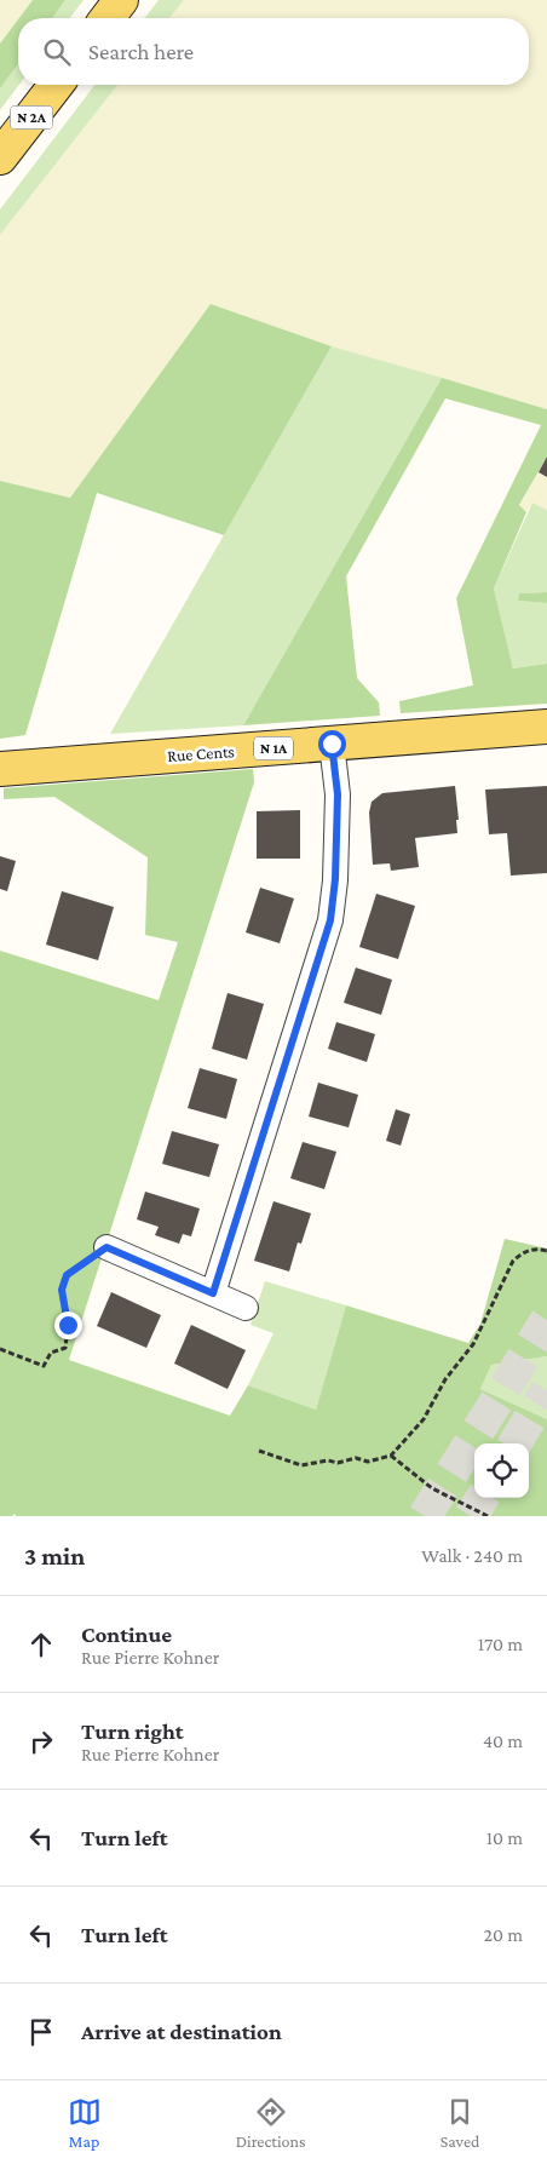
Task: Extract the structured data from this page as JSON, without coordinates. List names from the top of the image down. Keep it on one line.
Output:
{"streets":{"main road":["N 2A","N 1A","Rue Cents"]},"page":{"search":"Search here","heading":["3 min","Walk · 240 m"],"list":[["Continue","Rue Pierre Kohner","170 m"],["Turn right","Rue Pierre Kohner","40 m"],["Turn left","10 m"],["Turn left","20 m"],"Arrive at destination"],"nav":["Map","Directions","Saved"]}}
